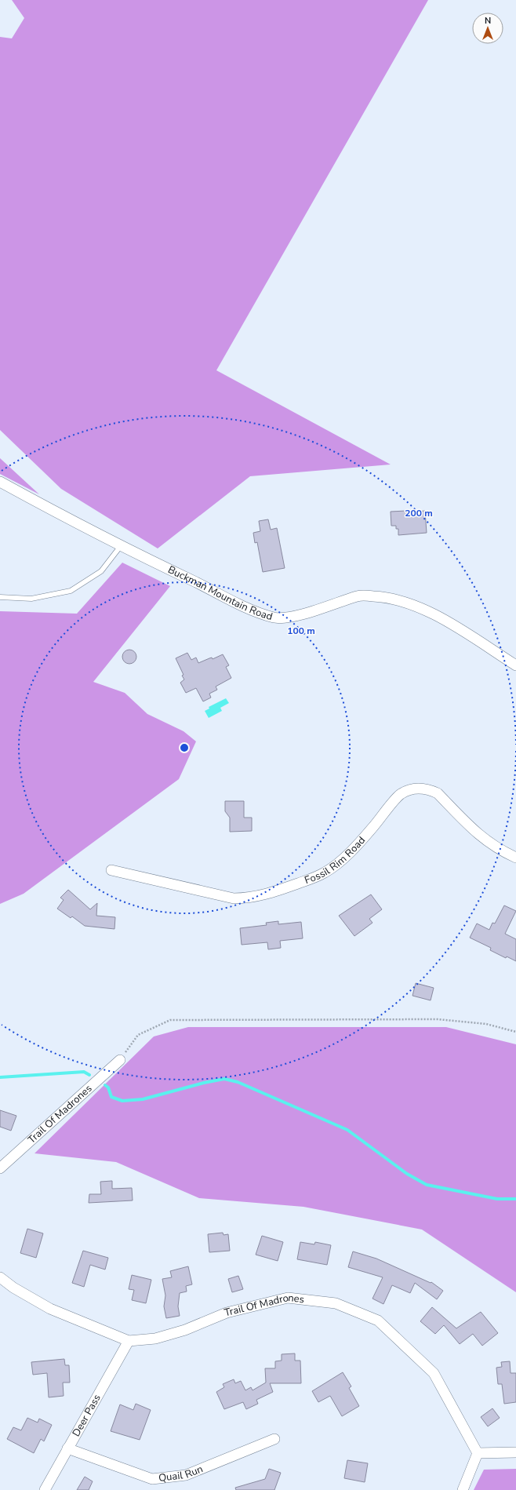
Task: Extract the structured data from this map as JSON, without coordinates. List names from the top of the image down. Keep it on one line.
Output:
{"streets":{"street":["Buckman Mountain Road","Fossil Rim Road","Trail Of Madrones","Deer Pass","Quail Run"]},"crossings":[["Trail Of Madrones","Deer Pass"],["Deer Pass","Quail Run"]],"north":"top","rings":["200 m","100 m"]}
